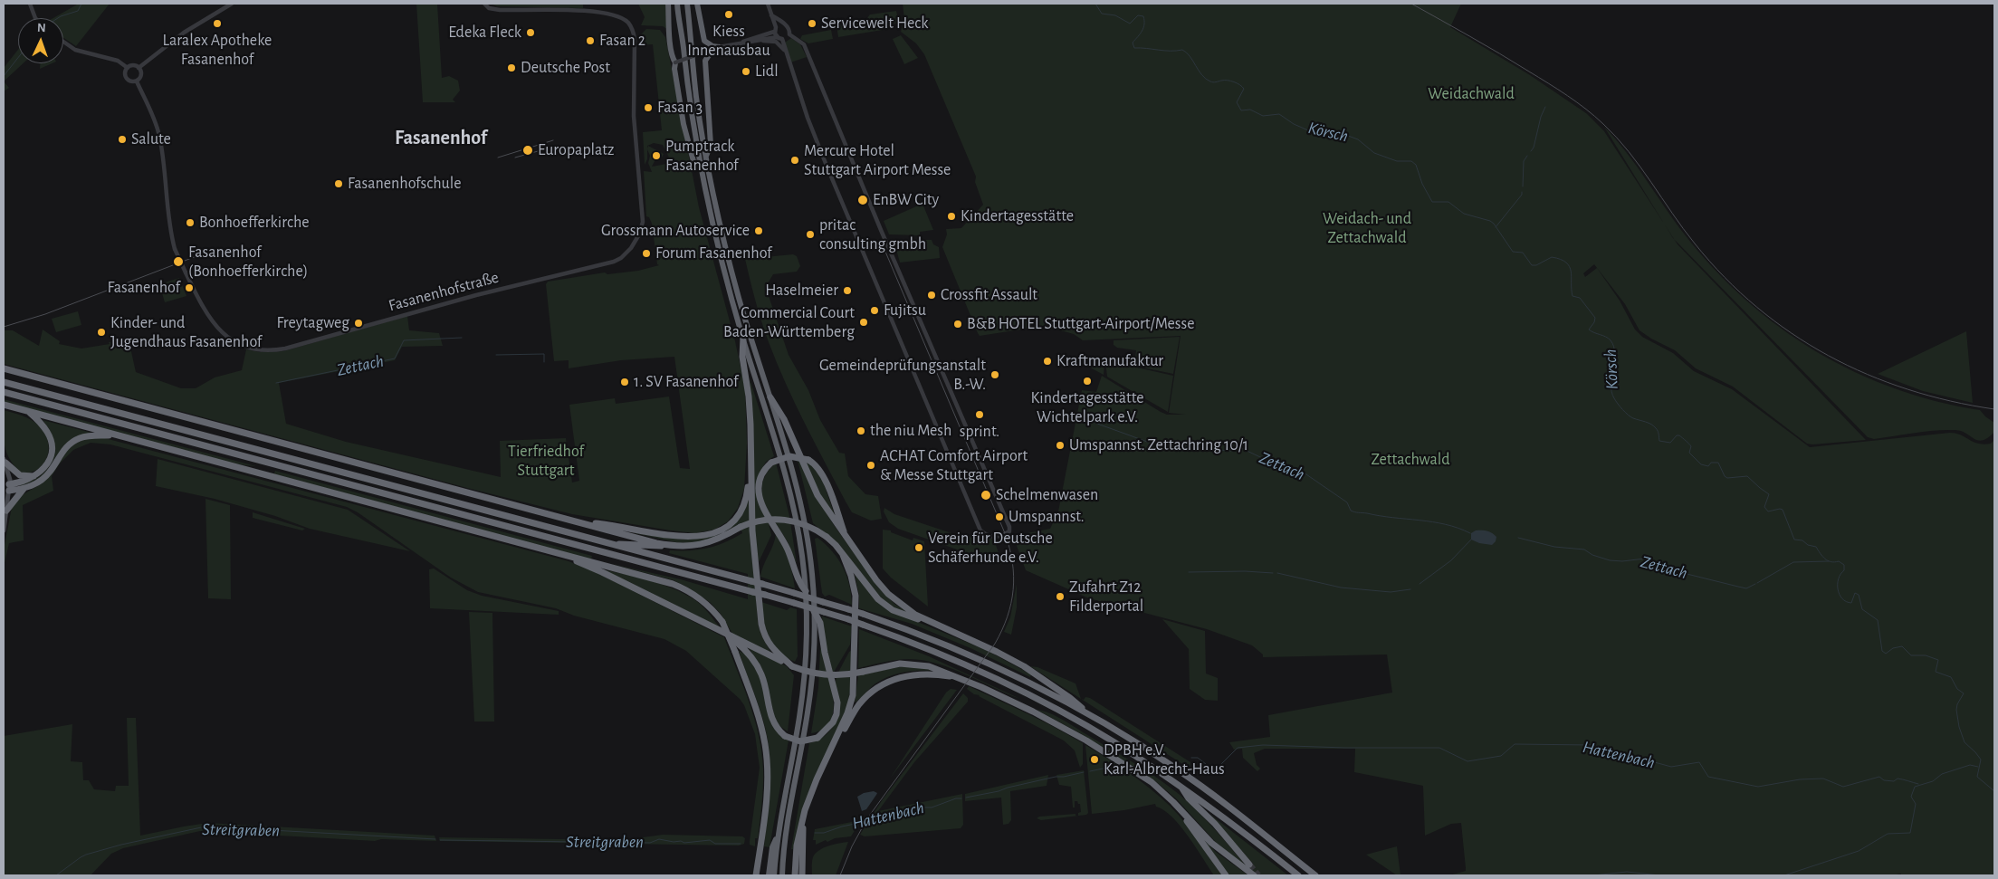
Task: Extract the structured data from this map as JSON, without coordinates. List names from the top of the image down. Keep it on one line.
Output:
{"streets":{"street":["Fasanenhofstraße"]},"districts":["Fasanenhof"],"water":["Körsch","Zettach","Hattenbach","Streitgraben"],"parks":["Weidachwald","Weidach- und Zettachwald","Tierfriedhof Stuttgart","Zettachwald"],"places":["Kiess Innenausbau","Laralex Apotheke Fasanenhof","Servicewelt Heck","Edeka Fleck","Fasan 2","Deutsche Post","Lidl","Fasan 3","Salute","Europaplatz","Pumptrack Fasanenhof","Mercure Hotel Stuttgart Airport Messe","Fasanenhofschule","EnBW City","Kindertagesstätte","Bonhoefferkirche","Grossmann Autoservice","pritac consulting gmbh","Forum Fasanenhof","Fasanenhof (Bonhoefferkirche)","Fasanenhof","Haselmeier","Crossfit Assault","Fujitsu","Commercial Court Baden-Württemberg","Freytagweg","B&B HOTEL Stuttgart-Airport/Messe","Kinder- und Jugendhaus Fasanenhof","Kraftmanufaktur","Gemeindeprüfungsanstalt B.-W.","Kindertagesstätte Wichtelpark e.V.","1. SV Fasanenhof","sprint.","the niu Mesh","Umspannst. Zettachring 10/1","ACHAT Comfort Airport & Messe Stuttgart","Schelmenwasen","Umspannst.","Verein für Deutsche Schäferhunde e.V.","Zufahrt Z12 Filderportal","DPBH e.V. Karl-Albrecht-Haus"],"north":"top"}
